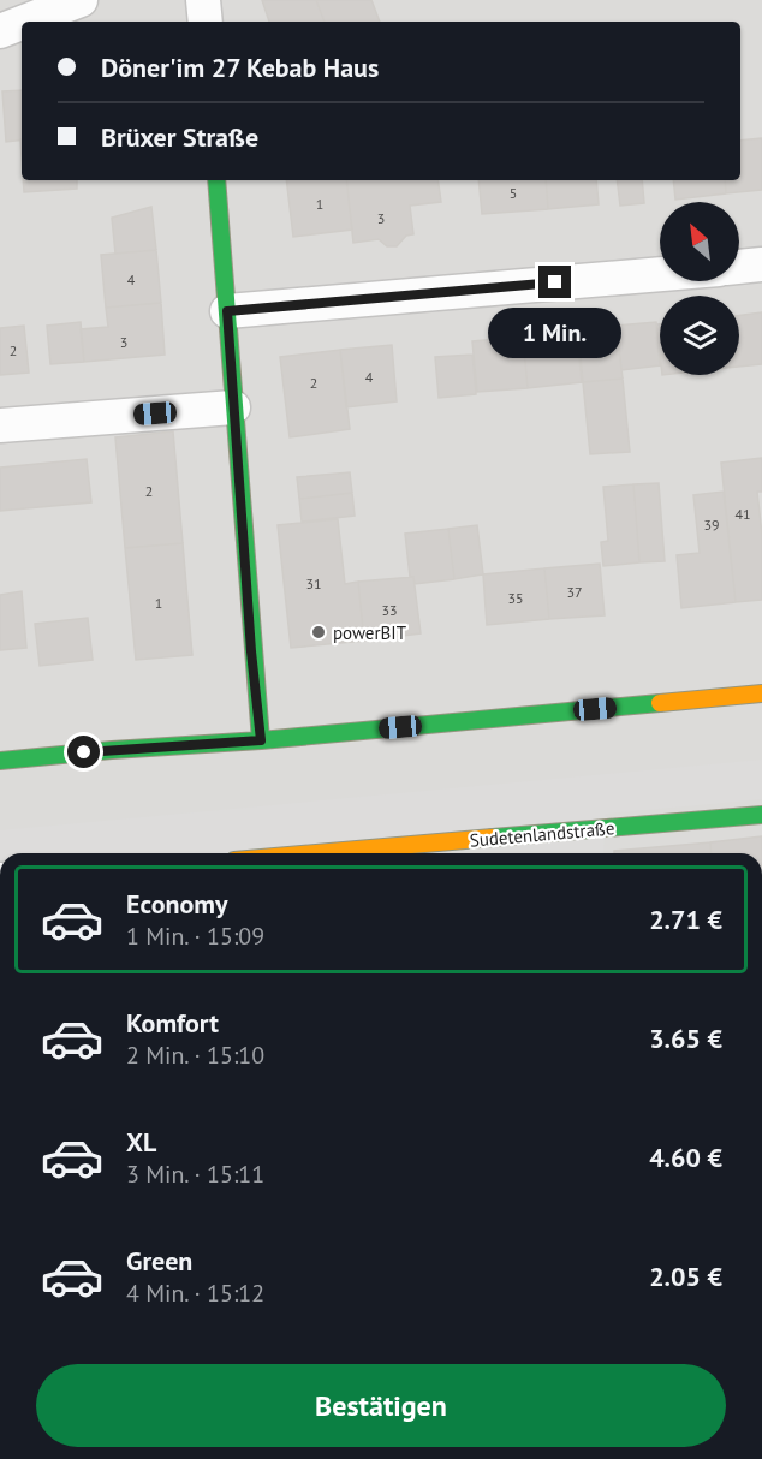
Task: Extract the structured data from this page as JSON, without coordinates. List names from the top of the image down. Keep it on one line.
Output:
{"streets":{"street":["Sudetenlandstraße"]},"places":["powerBIT"],"house_numbers":["5","1","3","4","3","2","4","2","2","41","39","31","37","35","1","33"],"north":"top left","page":{"banner":["Döner'im 27 Kebab Haus","Brüxer Straße"],"bubble":"1 Min.","list":[{"name":"Economy","note":"1 Min. · 15:09","value":"2.71 €"},{"name":"Komfort","note":"2 Min. · 15:10","value":"3.65 €"},{"name":"XL","note":"3 Min. · 15:11","value":"4.60 €"},{"name":"Green","note":"4 Min. · 15:12","value":"2.05 €"}],"buttons":"Bestätigen"}}
